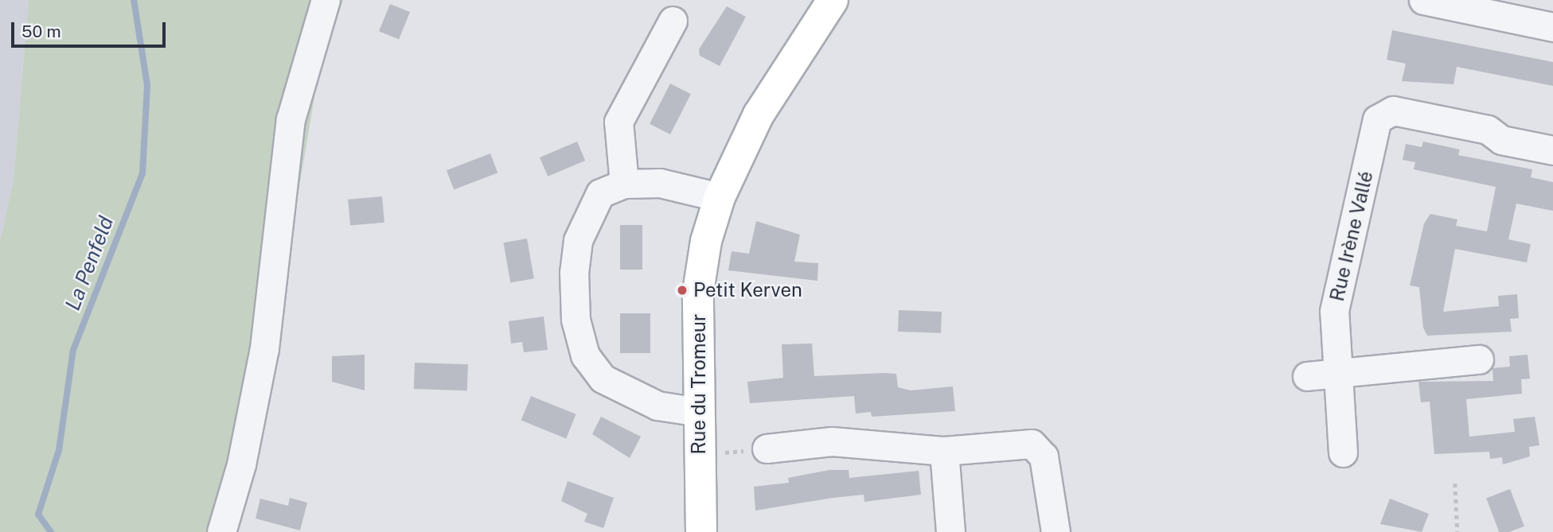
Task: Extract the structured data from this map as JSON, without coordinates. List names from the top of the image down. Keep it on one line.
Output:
{"streets":{"main road":["Rue du Tromeur"],"street":["Rue Irène Vallé"]},"water":["La Penfeld"],"places":["Petit Kerven"],"scale_bar":"50 m"}
